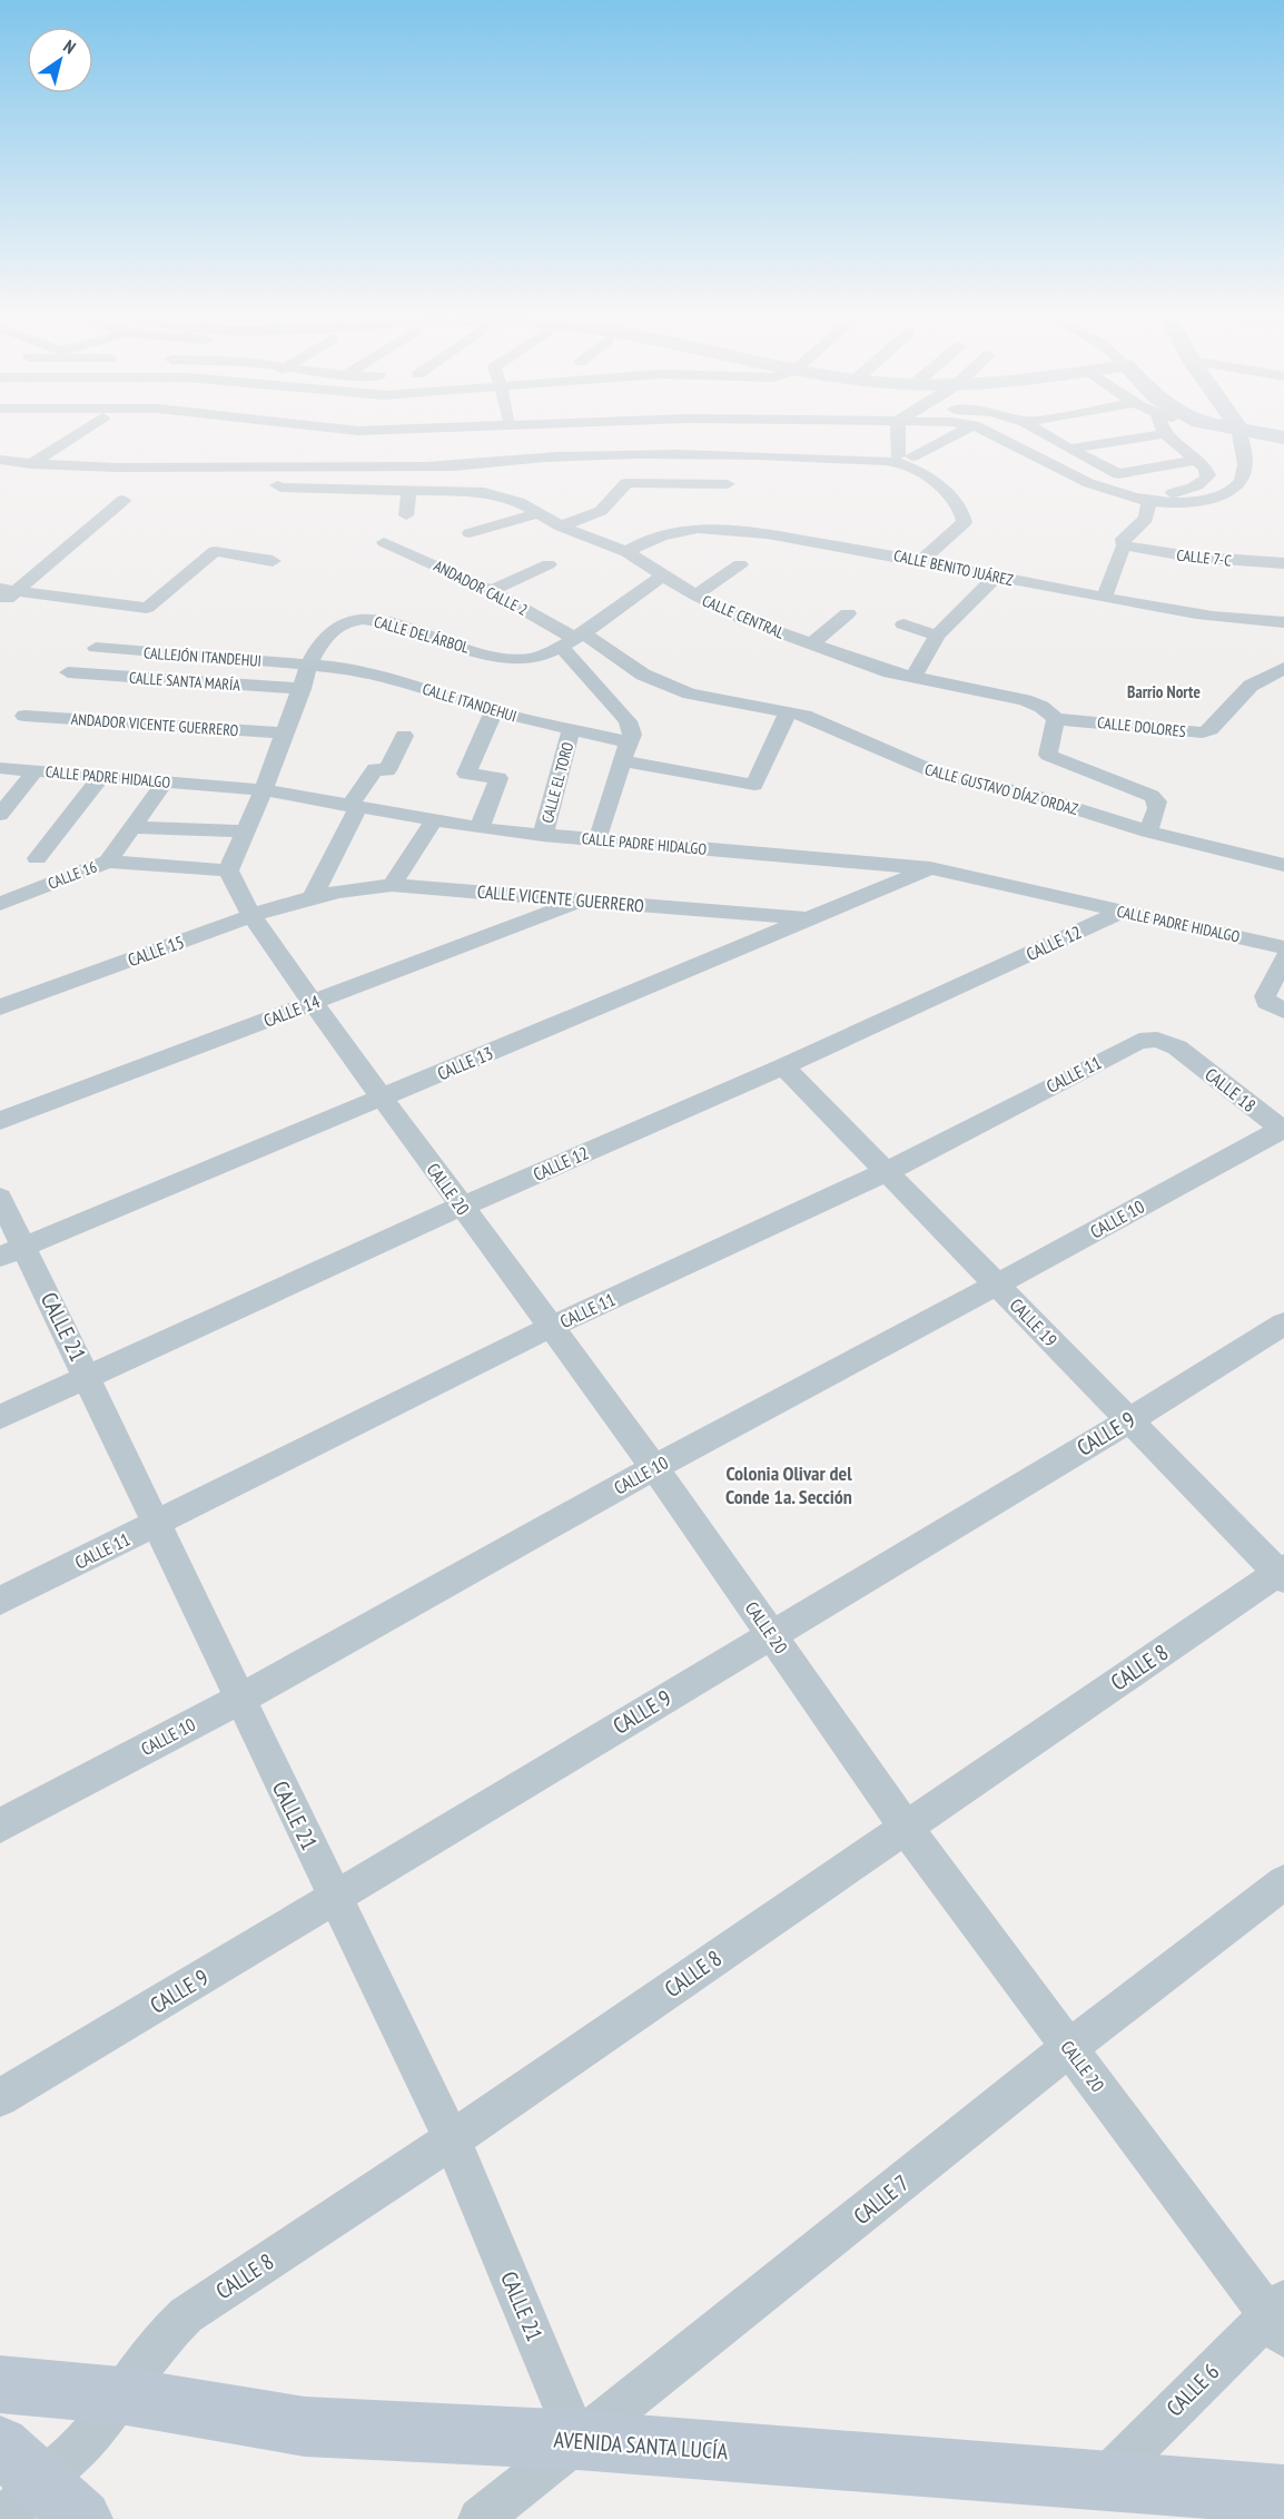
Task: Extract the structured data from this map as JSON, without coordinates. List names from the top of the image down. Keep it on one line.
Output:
{"streets":{"street":["CALLE 7-C","CALLE BENITO JUÁREZ","ANDADOR CALLE 2","CALLE CENTRAL","CALLE DEL ÁRBOL","CALLEJÓN ITANDEHUI","CALLE SANTA MARÍA","CALLE ITANDEHUI","ANDADOR VICENTE GUERRERO","CALLE DOLORES","CALLE PADRE HIDALGO","CALLE EL TORO","CALLE GUSTAVO DÍAZ ORDAZ","CALLE 16","CALLE VICENTE GUERRERO","CALLE 12","CALLE 15","CALLE 14","CALLE 13","CALLE 11","CALLE 18","CALLE 20","CALLE 10","CALLE 19","CALLE 21","CALLE 9","CALLE 8","CALLE 7","CALLE 6","AVENIDA SANTA LUCÍA"]},"crossings":[["CALLE BENITO JUÁREZ","CALLE CENTRAL"],["ANDADOR CALLE 2","CALLE DEL ÁRBOL"],["ANDADOR CALLE 2","CALLE GUSTAVO DÍAZ ORDAZ"],["CALLE CENTRAL","CALLE DEL ÁRBOL"],["CALLE CENTRAL","CALLE DOLORES"],["CALLE DEL ÁRBOL","CALLEJÓN ITANDEHUI"],["CALLE DEL ÁRBOL","CALLE SANTA MARÍA"],["CALLE DEL ÁRBOL","CALLE ITANDEHUI"],["CALLE DEL ÁRBOL","ANDADOR VICENTE GUERRERO"],["CALLE DEL ÁRBOL","CALLE PADRE HIDALGO"],["CALLE DEL ÁRBOL","CALLE GUSTAVO DÍAZ ORDAZ"],["CALLE DEL ÁRBOL","CALLE 16"],["CALLE DEL ÁRBOL","CALLE 20"],["CALLEJÓN ITANDEHUI","CALLE ITANDEHUI"],["CALLE ITANDEHUI","CALLE EL TORO"],["CALLE ITANDEHUI","CALLE GUSTAVO DÍAZ ORDAZ"],["CALLE PADRE HIDALGO","CALLE EL TORO"],["CALLE PADRE HIDALGO","CALLE 12"],["CALLE PADRE HIDALGO","CALLE 13"],["CALLE 16","CALLE 20"],["CALLE VICENTE GUERRERO","CALLE 15"],["CALLE VICENTE GUERRERO","CALLE 14"],["CALLE VICENTE GUERRERO","CALLE 13"],["CALLE 12","CALLE 20"],["CALLE 12","CALLE 19"],["CALLE 12","CALLE 21"],["CALLE 15","CALLE 20"],["CALLE 14","CALLE 20"],["CALLE 13","CALLE 20"],["CALLE 13","CALLE 21"],["CALLE 11","CALLE 18"],["CALLE 11","CALLE 20"],["CALLE 11","CALLE 19"],["CALLE 11","CALLE 21"],["CALLE 18","CALLE 10"],["CALLE 20","CALLE 10"],["CALLE 20","CALLE 9"],["CALLE 20","CALLE 8"],["CALLE 20","CALLE 7"],["CALLE 20","CALLE 6"],["CALLE 10","CALLE 19"],["CALLE 10","CALLE 21"],["CALLE 19","CALLE 9"],["CALLE 19","CALLE 8"],["CALLE 21","CALLE 9"],["CALLE 21","CALLE 8"],["CALLE 21","CALLE 7"],["CALLE 21","AVENIDA SANTA LUCÍA"],["CALLE 8","AVENIDA SANTA LUCÍA"],["CALLE 7","AVENIDA SANTA LUCÍA"],["CALLE 6","AVENIDA SANTA LUCÍA"]],"districts":["Barrio Norte","Colonia Olivar del Conde 1a. Sección"],"north":"top right"}
